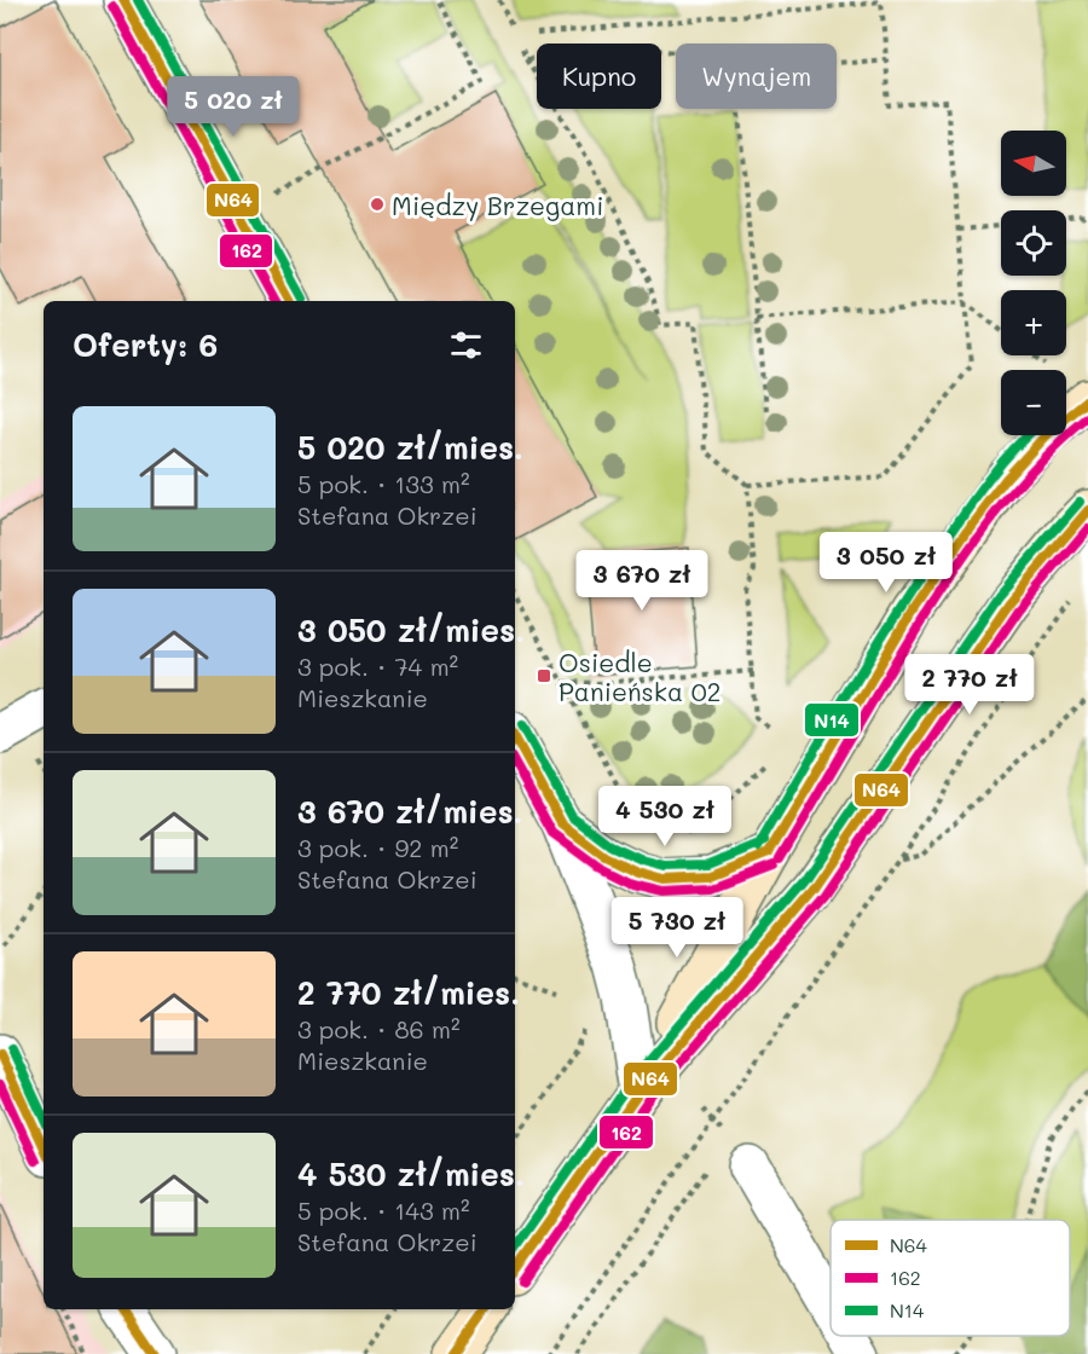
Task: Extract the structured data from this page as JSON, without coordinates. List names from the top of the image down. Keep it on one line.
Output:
{"places":{"other":["Między Brzegami"],"transit":["Osiedle Panieńska 02"]},"lines":["transit line N64","transit line N14","transit line 162"],"legend":["N64","162","N14"],"north":"left","page":{"chip":["Kupno","Wynajem"],"price":["5 020 zł","3 050 zł","3 670 zł","2 770 zł","4 530 zł","5 730 zł"],"map_buttons":["+","−"],"heading":"Oferty: 6","list":[{"name":"5 020 zł/mies.","note":"5 pok. · 133 m² · Stefana Okrzei"},{"name":"3 050 zł/mies.","note":"3 pok. · 74 m² · Mieszkanie"},{"name":"3 670 zł/mies.","note":"3 pok. · 92 m² · Stefana Okrzei"},{"name":"2 770 zł/mies.","note":"3 pok. · 86 m² · Mieszkanie"},{"name":"4 530 zł/mies.","note":"5 pok. · 143 m² · Stefana Okrzei"}]}}
